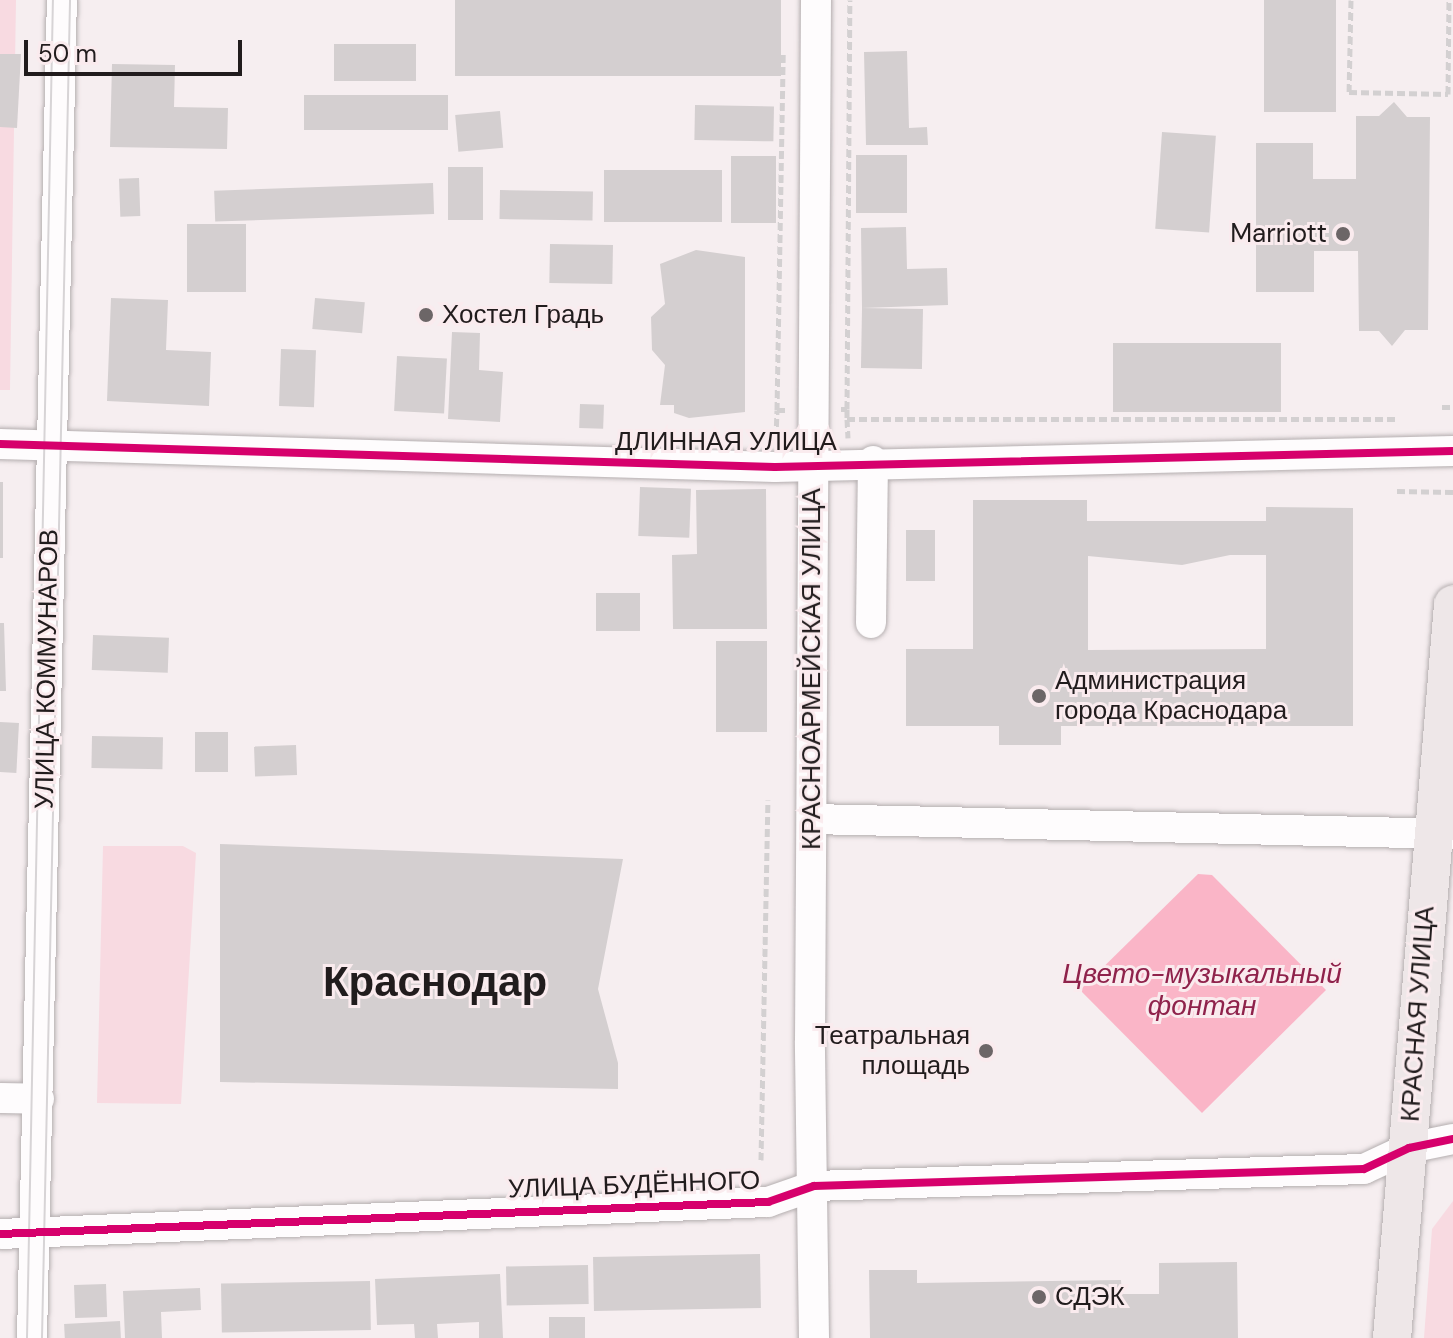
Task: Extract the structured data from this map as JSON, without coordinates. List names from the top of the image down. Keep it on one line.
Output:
{"streets":{"main road":["КРАСНАЯ УЛИЦА"],"street":["ДЛИННАЯ УЛИЦА","УЛИЦА КОММУНАРОВ","КРАСНОАРМЕЙСКАЯ УЛИЦА","УЛИЦА БУДЁННОГО"]},"crossings":[["ДЛИННАЯ УЛИЦА","УЛИЦА КОММУНАРОВ"],["ДЛИННАЯ УЛИЦА","КРАСНОАРМЕЙСКАЯ УЛИЦА"],["УЛИЦА КОММУНАРОВ","УЛИЦА БУДЁННОГО"],["КРАСНОАРМЕЙСКАЯ УЛИЦА","УЛИЦА БУДЁННОГО"],["КРАСНАЯ УЛИЦА","УЛИЦА БУДЁННОГО"]],"districts":["Краснодар"],"water":["Цвето-музыкальный фонтан"],"places":["Marriott","Хостел Градь","Администрация города Краснодара","Театральная площадь","СДЭК"],"scale_bar":"50 m"}
